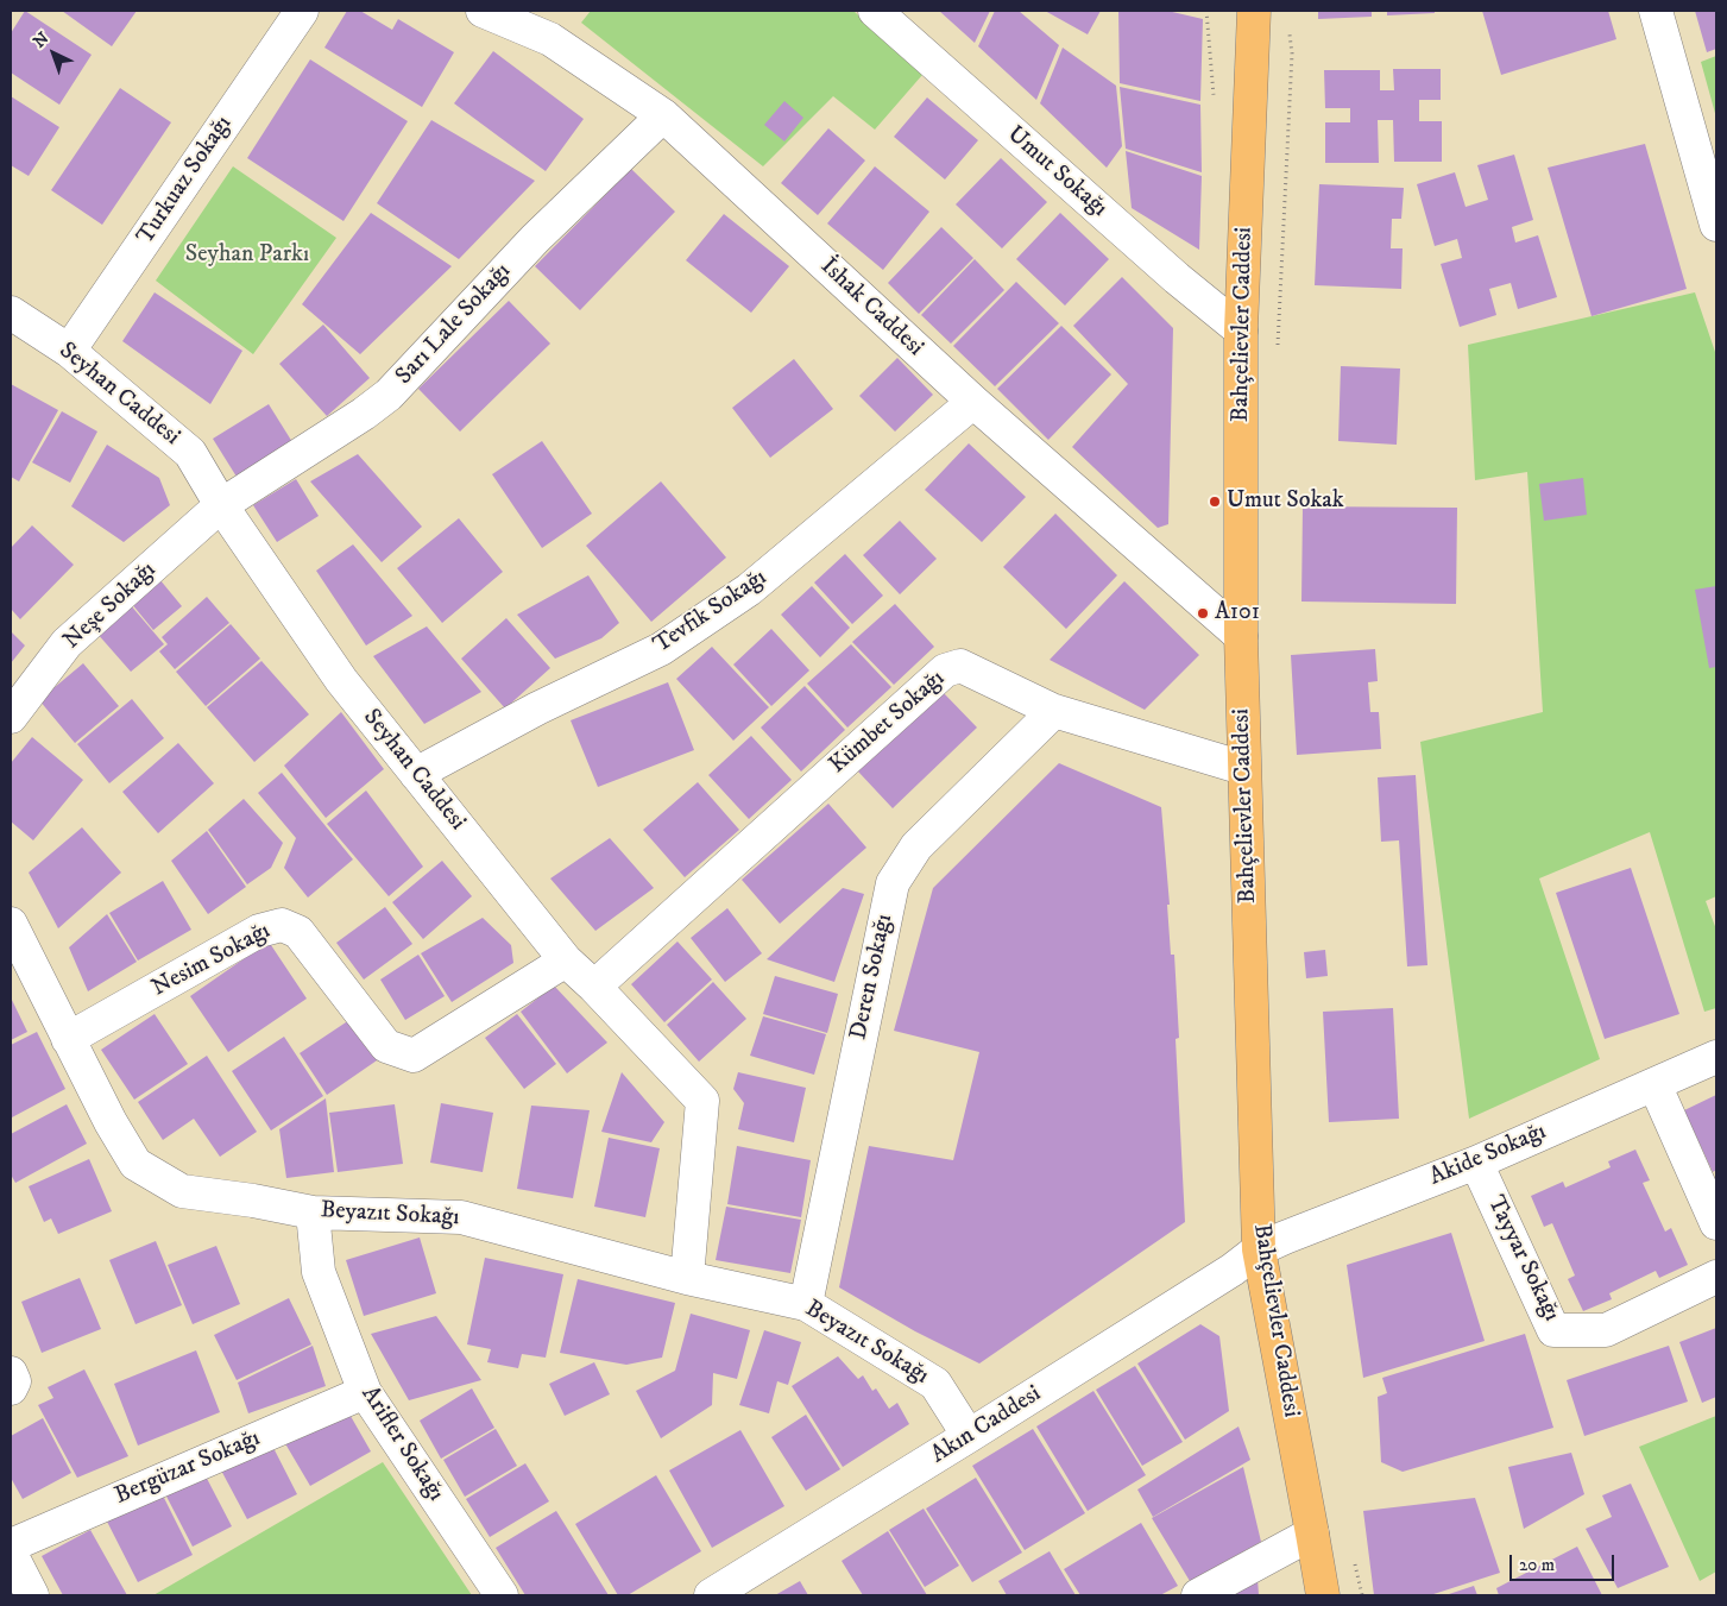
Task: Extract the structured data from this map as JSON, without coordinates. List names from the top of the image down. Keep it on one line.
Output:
{"streets":{"main road":["Bahçelievler Caddesi"],"street":["Umut Sokağı","Turkuaz Sokağı","İshak Caddesi","Sarı Lale Sokağı","Seyhan Caddesi","Neşe Sokağı","Tevfik Sokağı","Kümbet Sokağı","Nesim Sokağı","Deren Sokağı","Akide Sokağı","Beyazıt Sokağı","Tayyar Sokağı","Akın Caddesi","Arifler Sokağı","Bergüzar Sokağı"]},"crossings":[["Umut Sokağı","Bahçelievler Caddesi"],["Turkuaz Sokağı","Seyhan Caddesi"],["İshak Caddesi","Sarı Lale Sokağı"],["İshak Caddesi","Bahçelievler Caddesi"],["İshak Caddesi","Tevfik Sokağı"],["Sarı Lale Sokağı","Seyhan Caddesi"],["Sarı Lale Sokağı","Neşe Sokağı"],["Bahçelievler Caddesi","Kümbet Sokağı"],["Bahçelievler Caddesi","Akide Sokağı"],["Bahçelievler Caddesi","Akın Caddesi"],["Seyhan Caddesi","Neşe Sokağı"],["Seyhan Caddesi","Tevfik Sokağı"],["Seyhan Caddesi","Kümbet Sokağı"],["Seyhan Caddesi","Nesim Sokağı"],["Seyhan Caddesi","Beyazıt Sokağı"],["Kümbet Sokağı","Deren Sokağı"],["Nesim Sokağı","Beyazıt Sokağı"],["Deren Sokağı","Beyazıt Sokağı"],["Akide Sokağı","Tayyar Sokağı"],["Akide Sokağı","Akın Caddesi"],["Beyazıt Sokağı","Akın Caddesi"],["Beyazıt Sokağı","Arifler Sokağı"],["Arifler Sokağı","Bergüzar Sokağı"]],"parks":["Seyhan Parkı"],"places":["Umut Sokak","A101"],"scale_bar":"20 m","north":"top left"}
